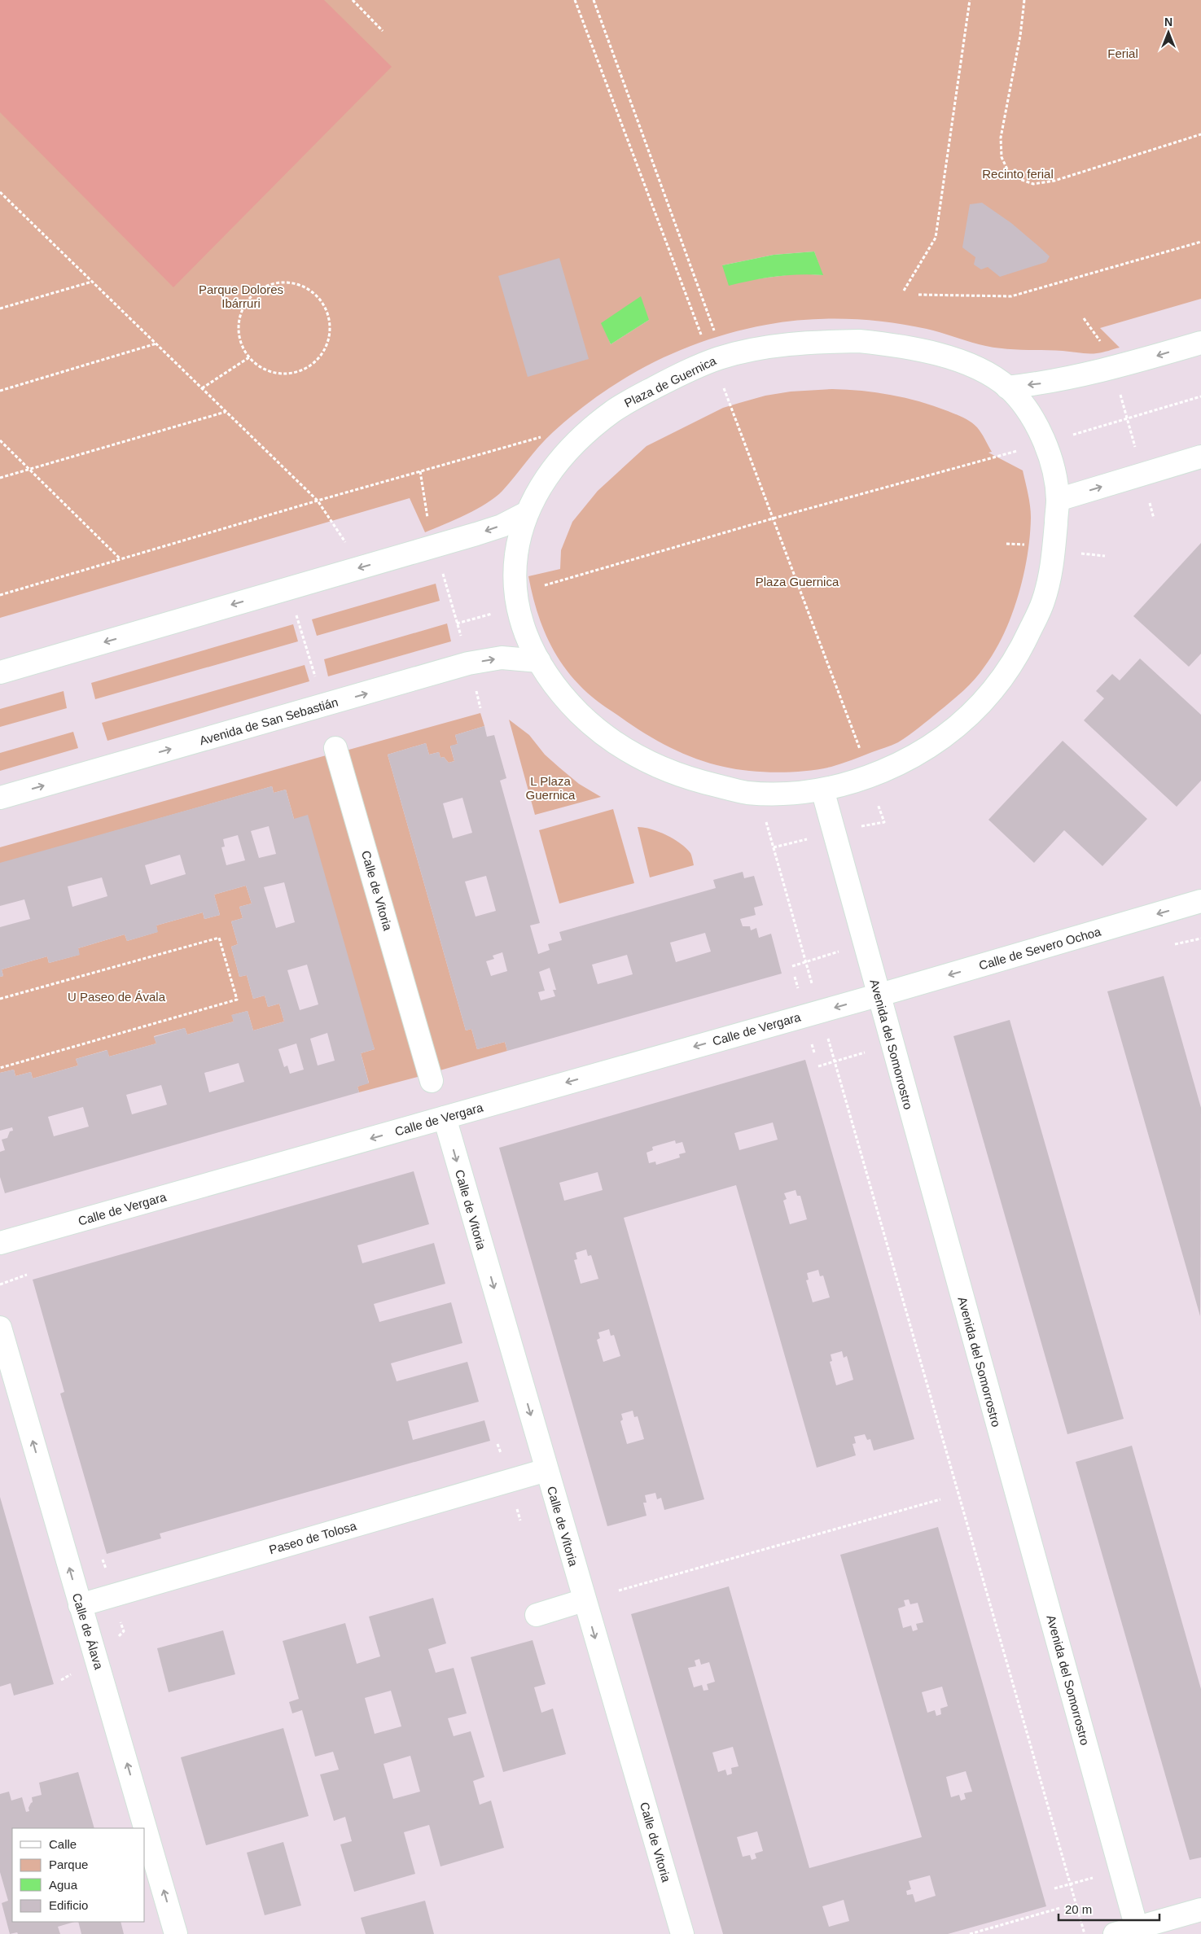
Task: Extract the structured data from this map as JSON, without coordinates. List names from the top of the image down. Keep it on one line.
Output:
{"streets":{"street":["Plaza de Guernica","Avenida de San Sebastián","Calle de Vitoria","Calle de Severo Ochoa","Calle de Vergara","Avenida del Somorrostro","Paseo de Tolosa","Calle de Álava"]},"crossings":[["Plaza de Guernica","Avenida de San Sebastián"],["Plaza de Guernica","Avenida del Somorrostro"],["Calle de Vitoria","Calle de Vergara"],["Calle de Vitoria","Paseo de Tolosa"],["Calle de Severo Ochoa","Calle de Vergara"],["Calle de Severo Ochoa","Avenida del Somorrostro"],["Calle de Vergara","Avenida del Somorrostro"],["Paseo de Tolosa","Calle de Álava"]],"one_way":["Calle de Vitoria","Calle de Severo Ochoa","Calle de Vergara","Calle de Álava"],"parks":["Ferial","Recinto ferial","Parque Dolores Ibárruri","Plaza Guernica","L Plaza Guernica","U Paseo de Ávala"],"legend":["Calle","Parque","Agua","Edificio"],"scale_bar":"20 m","north":"top"}
